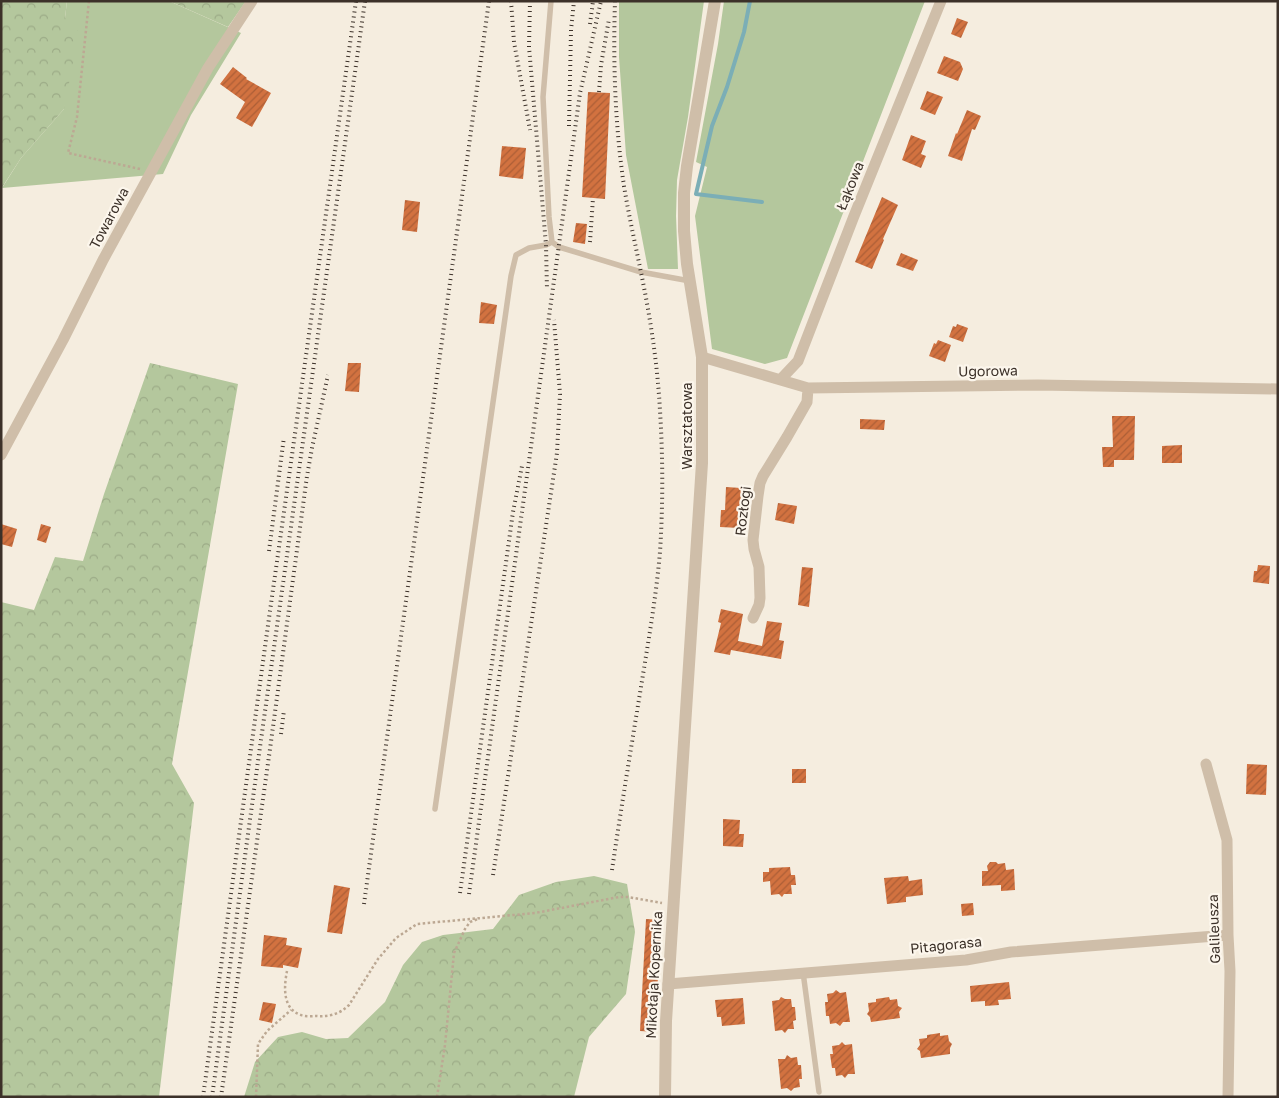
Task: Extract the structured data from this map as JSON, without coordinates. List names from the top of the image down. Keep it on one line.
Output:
{"streets":{"street":["Łąkowa","Towarowa","Ugorowa","Warsztatowa","Rozłogi","Galileusza","Pitagorasa","Mikołaja Kopernika"]},"crossings":[["Łąkowa","Ugorowa"],["Ugorowa","Warsztatowa"],["Ugorowa","Rozłogi"],["Warsztatowa","Mikołaja Kopernika"],["Galileusza","Pitagorasa"],["Pitagorasa","Mikołaja Kopernika"]]}
